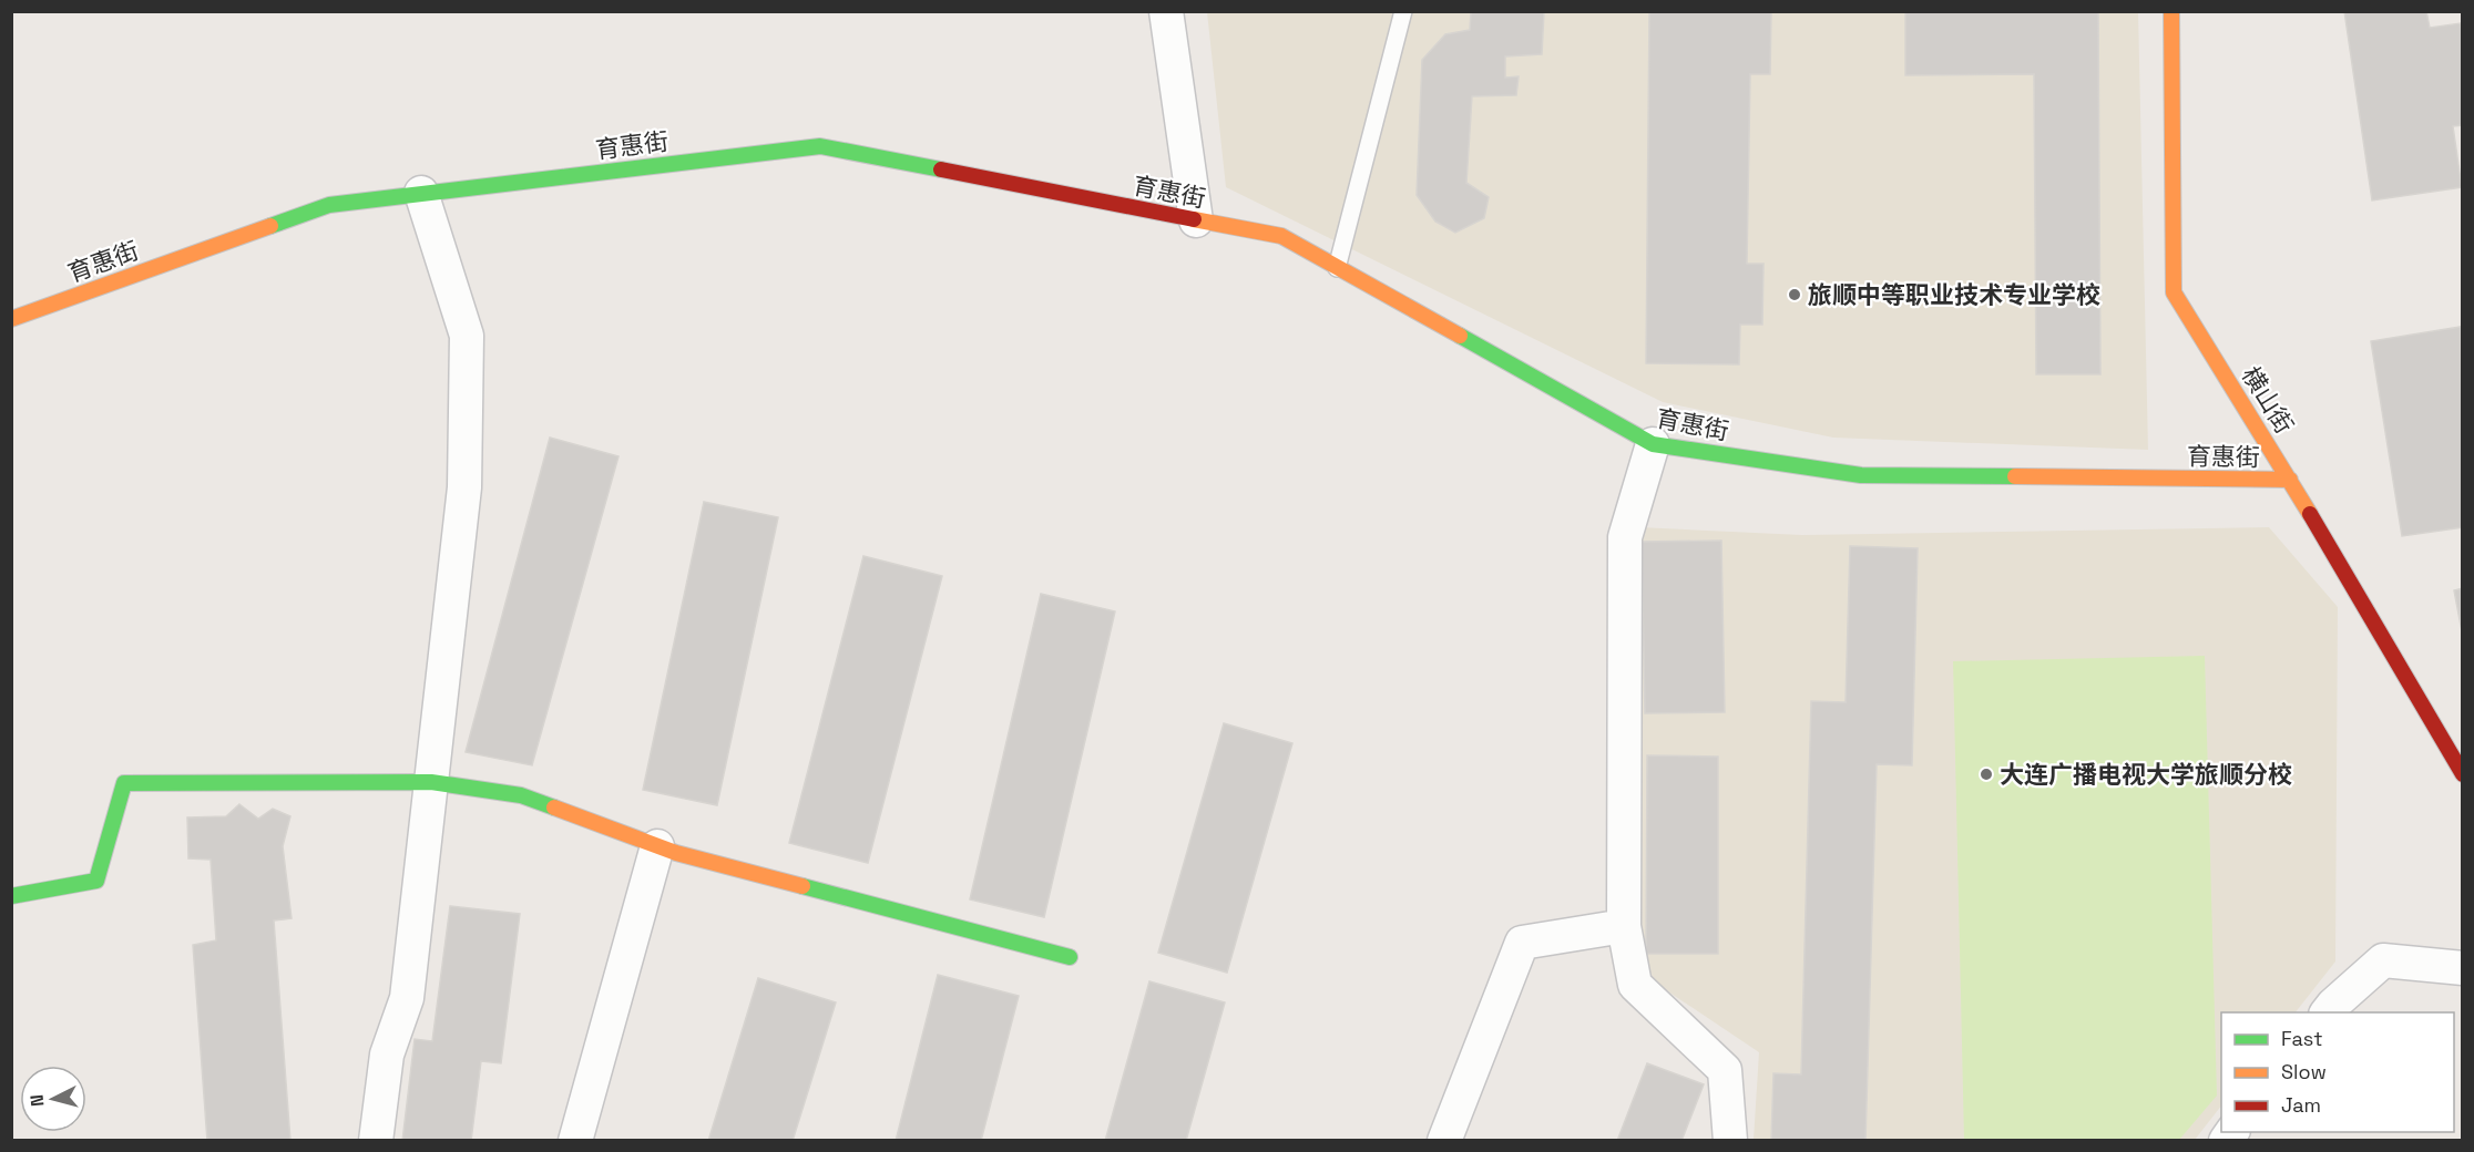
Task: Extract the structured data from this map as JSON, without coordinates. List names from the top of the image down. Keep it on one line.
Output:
{"streets":{"street":["育惠街","横山街"]},"crossings":[["育惠街","横山街"]],"places":["旅顺中等职业技术专业学校","大连广播电视大学旅顺分校"],"legend":["Fast","Slow","Jam"],"north":"left"}
